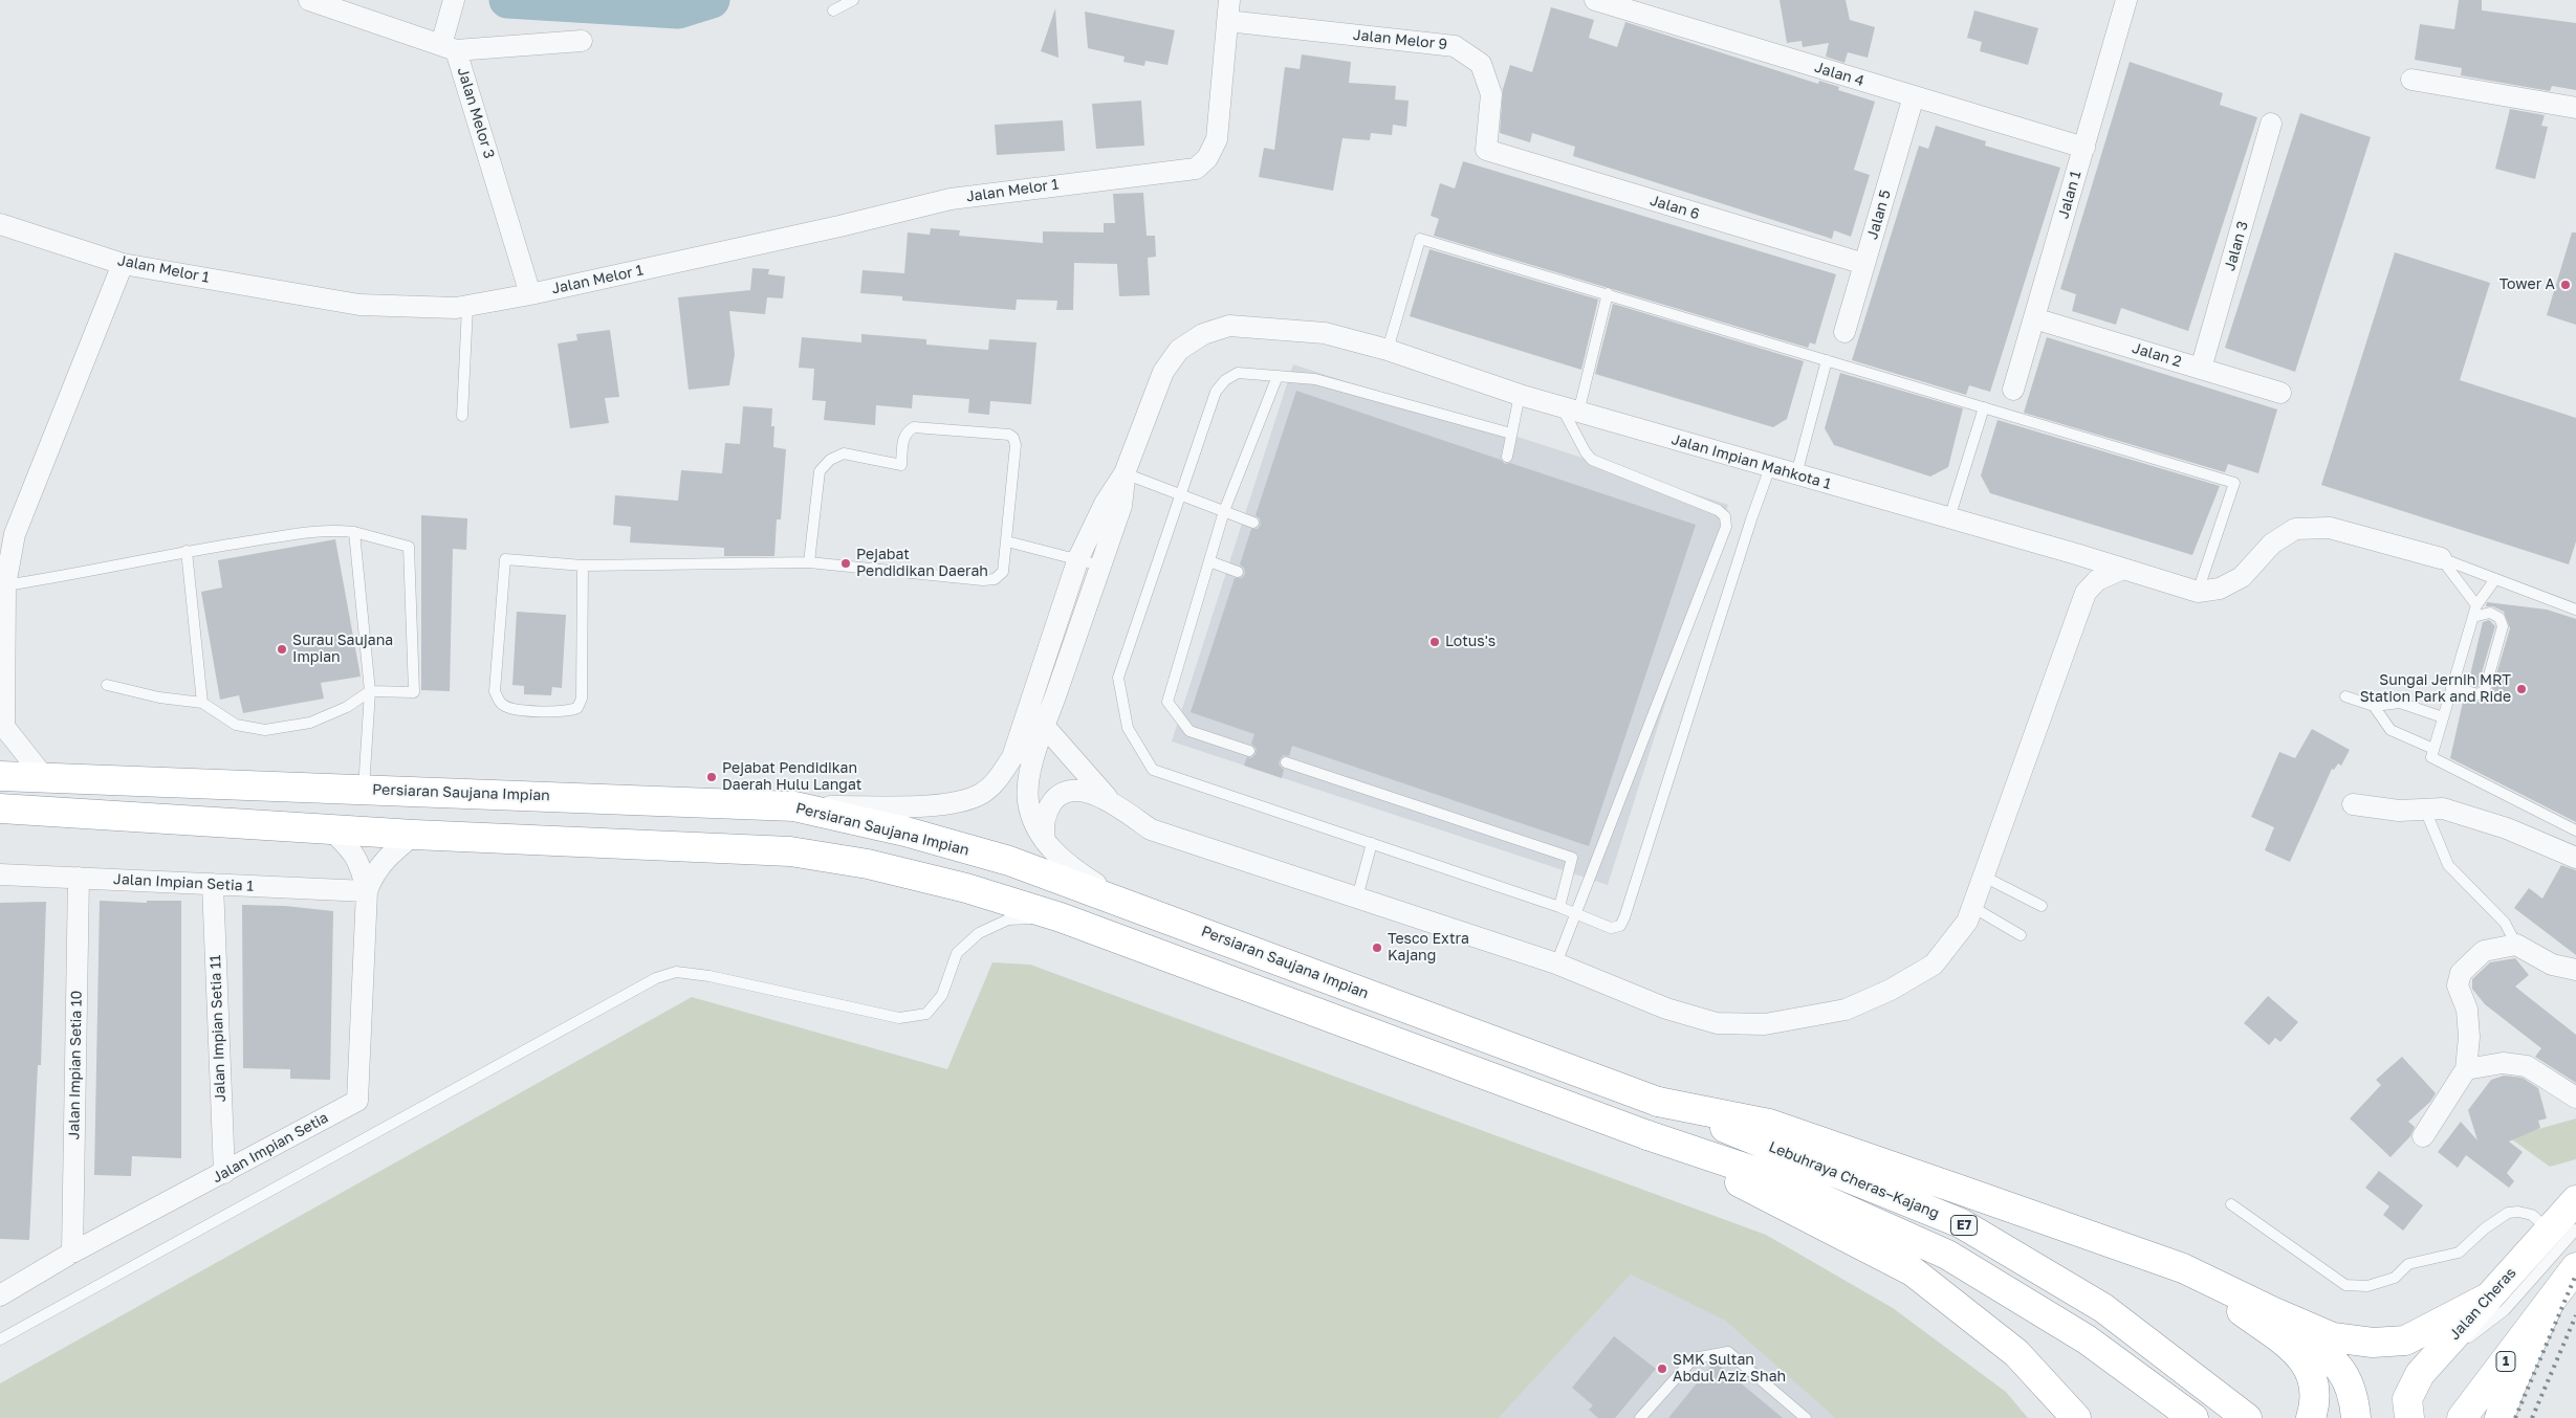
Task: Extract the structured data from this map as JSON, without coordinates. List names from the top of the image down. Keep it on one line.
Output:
{"streets":{"main road":["Persiaran Saujana Impian","Lebuhraya Cheras–Kajang","E7","Jalan Cheras","1"],"street":["Jalan Melor 9","Jalan 4","Jalan Melor 3","Jalan Melor 1","Jalan 1","Jalan 6","Jalan 5","Jalan 3","Jalan 2","Jalan Impian Mahkota 1","Jalan Impian Setia 1","Jalan Impian Setia 11","Jalan Impian Setia 10","Jalan Impian Setia"]},"crossings":[["Jalan Melor 9","Jalan Melor 1"],["Jalan Melor 9","Jalan 6"],["Jalan 4","Jalan 1"],["Jalan 4","Jalan 5"],["Jalan Melor 3","Jalan Melor 1"],["Jalan 1","Jalan 2"],["Jalan 6","Jalan 5"],["Jalan 3","Jalan 2"],["Persiaran Saujana Impian","Lebuhraya Cheras–Kajang"],["Jalan Impian Setia 1","Jalan Impian Setia 11"],["Jalan Impian Setia 1","Jalan Impian Setia 10"],["Jalan Impian Setia 1","Jalan Impian Setia"],["Jalan Impian Setia 11","Jalan Impian Setia"],["Jalan Impian Setia 10","Jalan Impian Setia"],["Lebuhraya Cheras–Kajang","E7"]],"places":["Tower A","Pejabat Pendidikan Daerah","Lotus's","Surau Saujana Impian","Sungai Jernih MRT Station Park and Ride","Pejabat Pendidikan Daerah Hulu Langat","Tesco Extra Kajang","SMK Sultan Abdul Aziz Shah"]}
